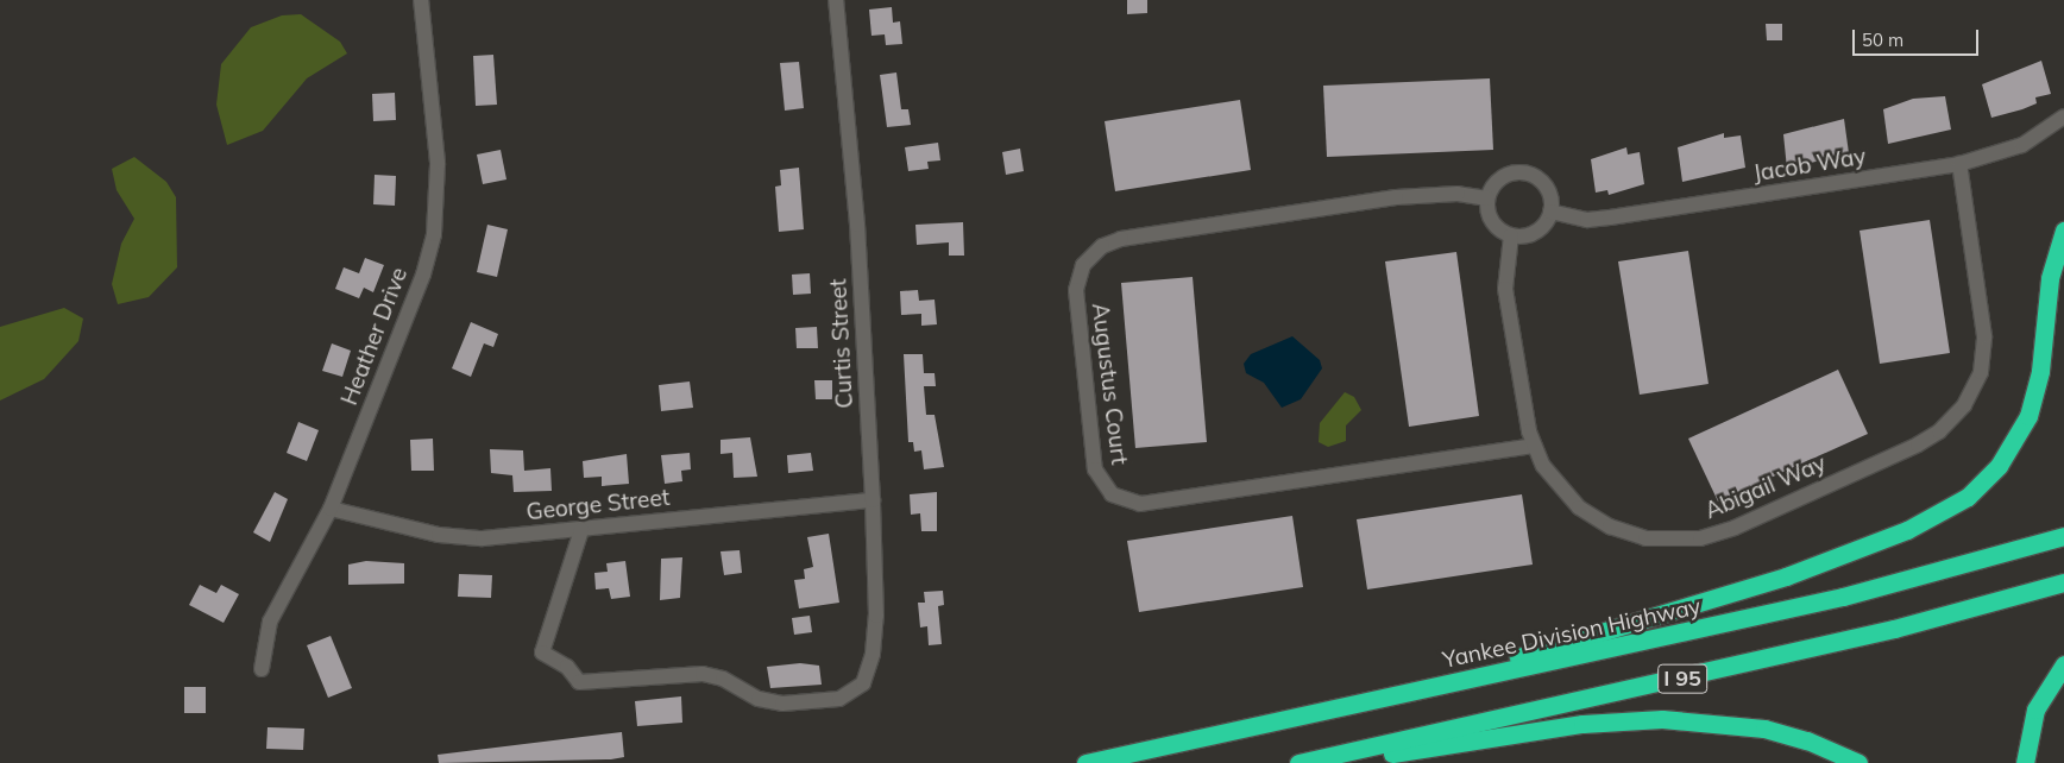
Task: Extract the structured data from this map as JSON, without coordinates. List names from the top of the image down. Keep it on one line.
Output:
{"streets":{"highway":["Yankee Division Highway","I 95"],"street":["Jacob Way","Heather Drive","Curtis Street","Augustus Court","Abigail Way","George Street"]},"crossings":[["Jacob Way","Augustus Court"],["Jacob Way","Abigail Way"],["Heather Drive","George Street"],["Curtis Street","George Street"],["Augustus Court","Abigail Way"]],"scale_bar":"50 m"}
